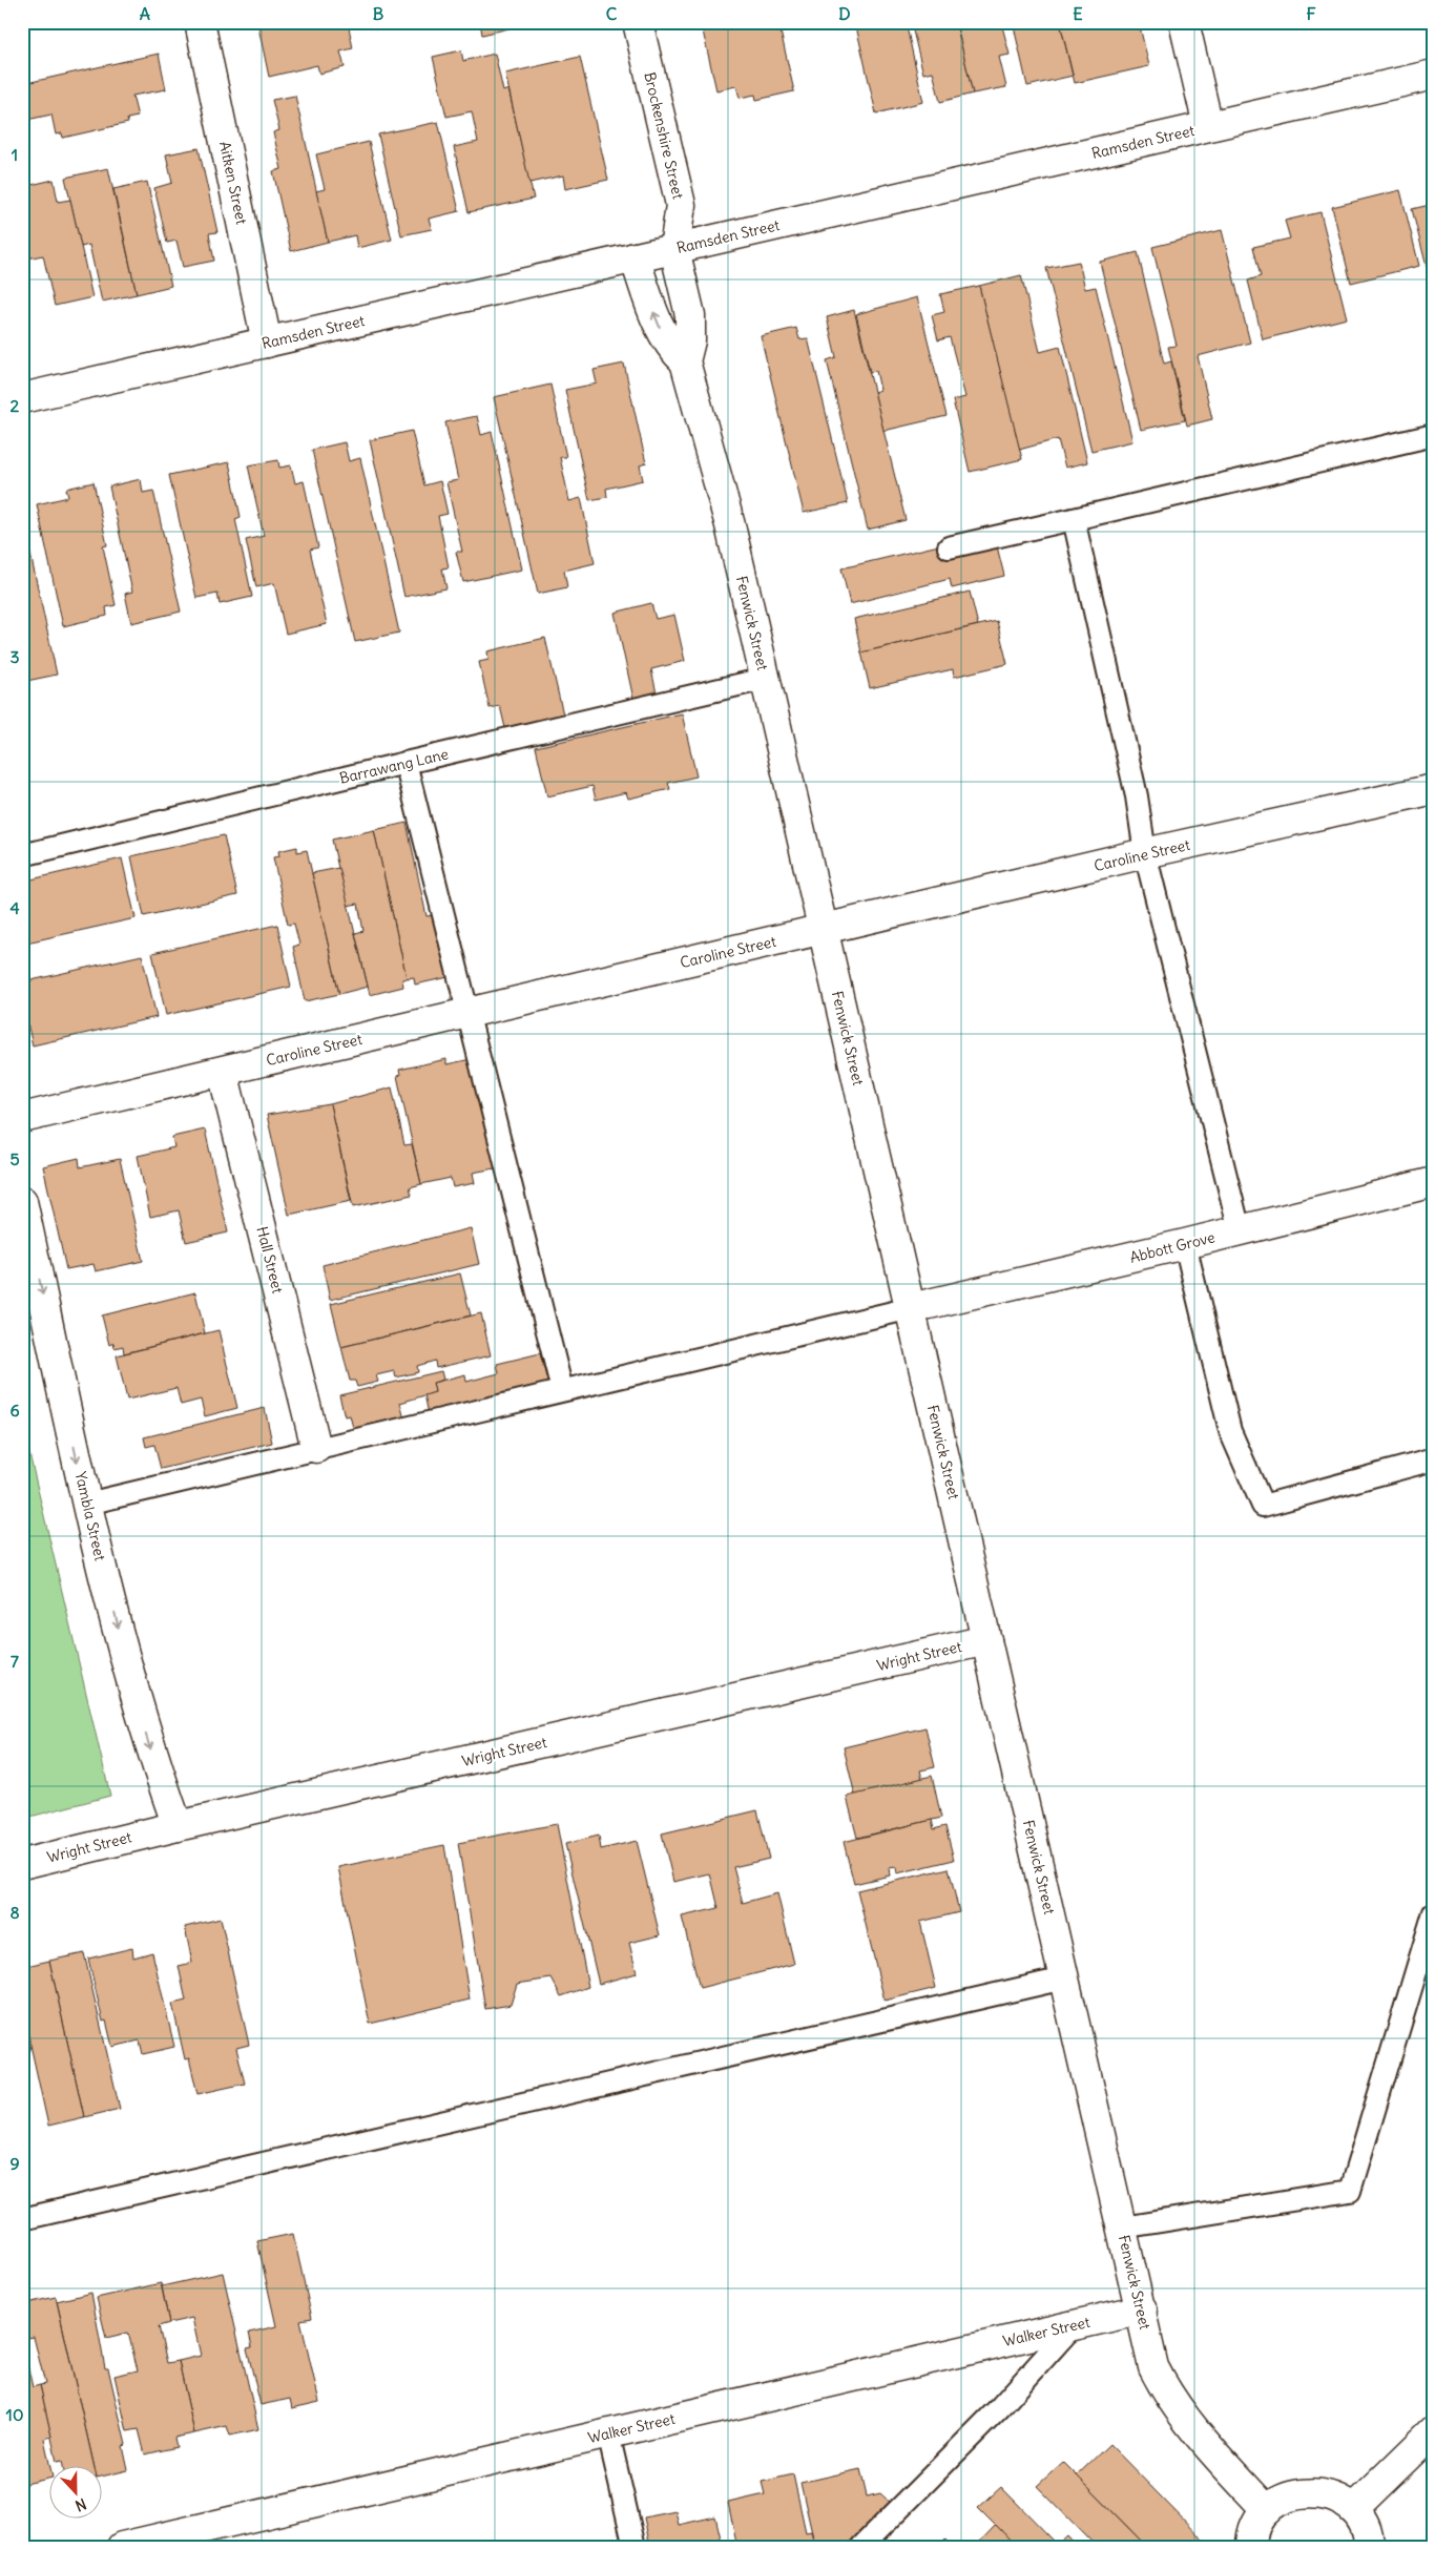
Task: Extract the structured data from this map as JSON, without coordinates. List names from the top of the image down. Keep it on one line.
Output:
{"streets":{"street":["Brockenshire Street","Ramsden Street","Aitken Street","Fenwick Street","Caroline Street","Abbott Grove","Hall Street","Yambla Street","Wright Street","Walker Street"],"lane":["Barrawang Lane"]},"crossings":[["Brockenshire Street","Ramsden Street"],["Brockenshire Street","Fenwick Street"],["Ramsden Street","Aitken Street"],["Ramsden Street","Fenwick Street"],["Fenwick Street","Barrawang Lane"],["Fenwick Street","Caroline Street"],["Fenwick Street","Abbott Grove"],["Fenwick Street","Wright Street"],["Fenwick Street","Walker Street"],["Caroline Street","Hall Street"],["Yambla Street","Wright Street"]],"one_way":["Yambla Street"],"north":"bottom","grid":{"columns":["A","B","C","D","E","F"],"rows":["1","2","3","4","5","6","7","8","9","10"]}}
